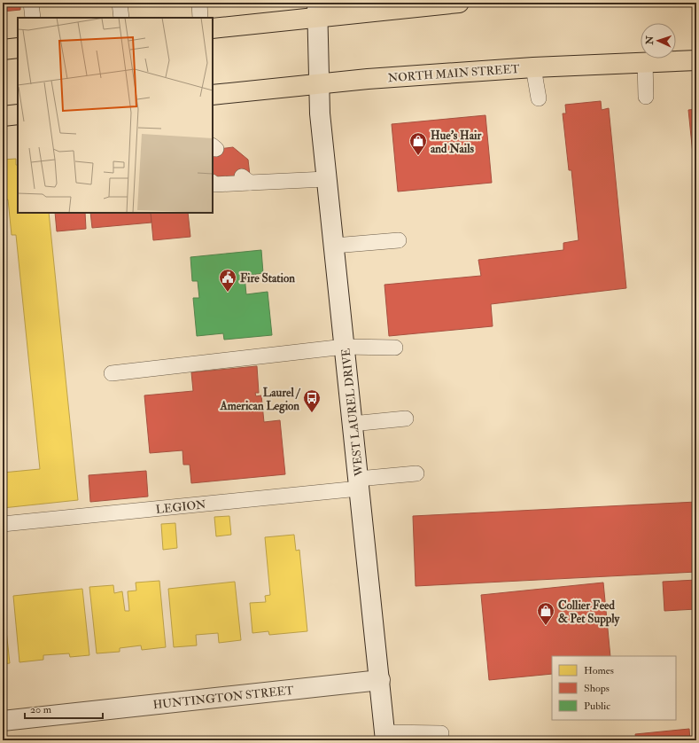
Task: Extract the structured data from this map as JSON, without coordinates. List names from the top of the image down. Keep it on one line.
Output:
{"streets":{"main road":["NORTH MAIN STREET","WEST LAUREL DRIVE","HUNTINGTON STREET"],"lane":["LEGION"]},"crossings":[["NORTH MAIN STREET","WEST LAUREL DRIVE"],["WEST LAUREL DRIVE","LEGION"],["WEST LAUREL DRIVE","HUNTINGTON STREET"]],"places":{"shop":["Hue's Hair and Nails","Collier Feed & Pet Supply"],"public building":["Fire Station"],"bus stop":["Laurel / American Legion"]},"legend":["Homes","Shops","Public"],"scale_bar":"20 m","north":"left"}
